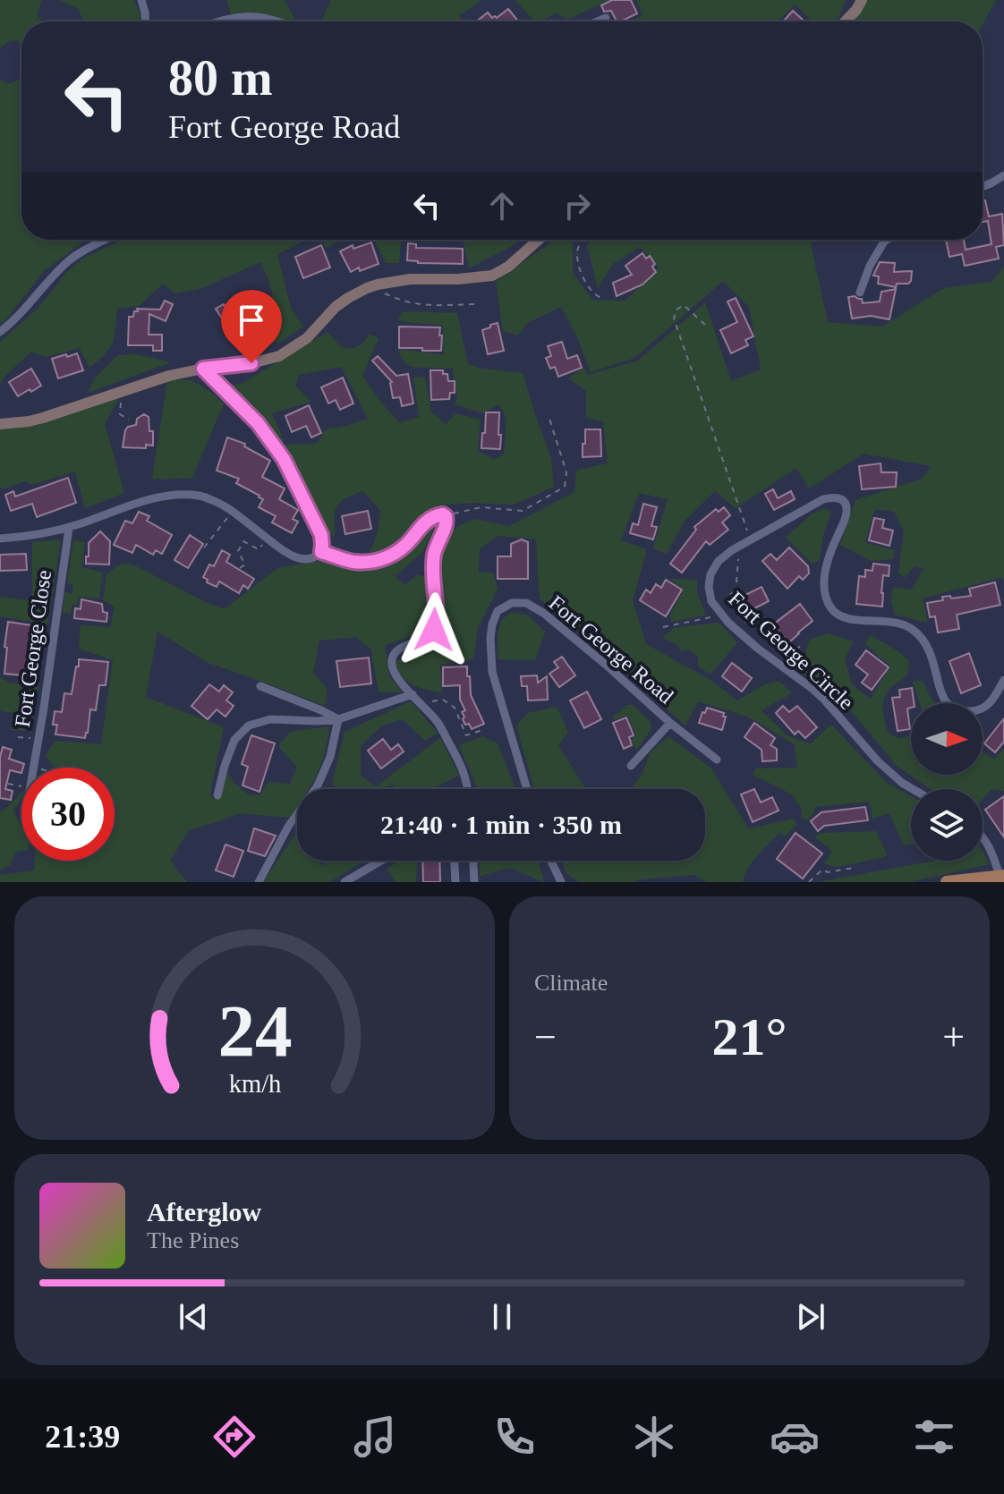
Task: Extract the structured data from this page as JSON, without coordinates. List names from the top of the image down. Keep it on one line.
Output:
{"streets":{"street":["Fort George Close","Fort George Road","Fort George Circle"]},"north":"right","page":{"turn":["80 m","Fort George Road"],"limit":"30","trip":"21:40 · 1 min · 350 m","tile":"Climate","heat":["−","21°","+"],"song":["Afterglow","The Pines"],"tabs":"21:39","gauge":["24","km/h"]}}
